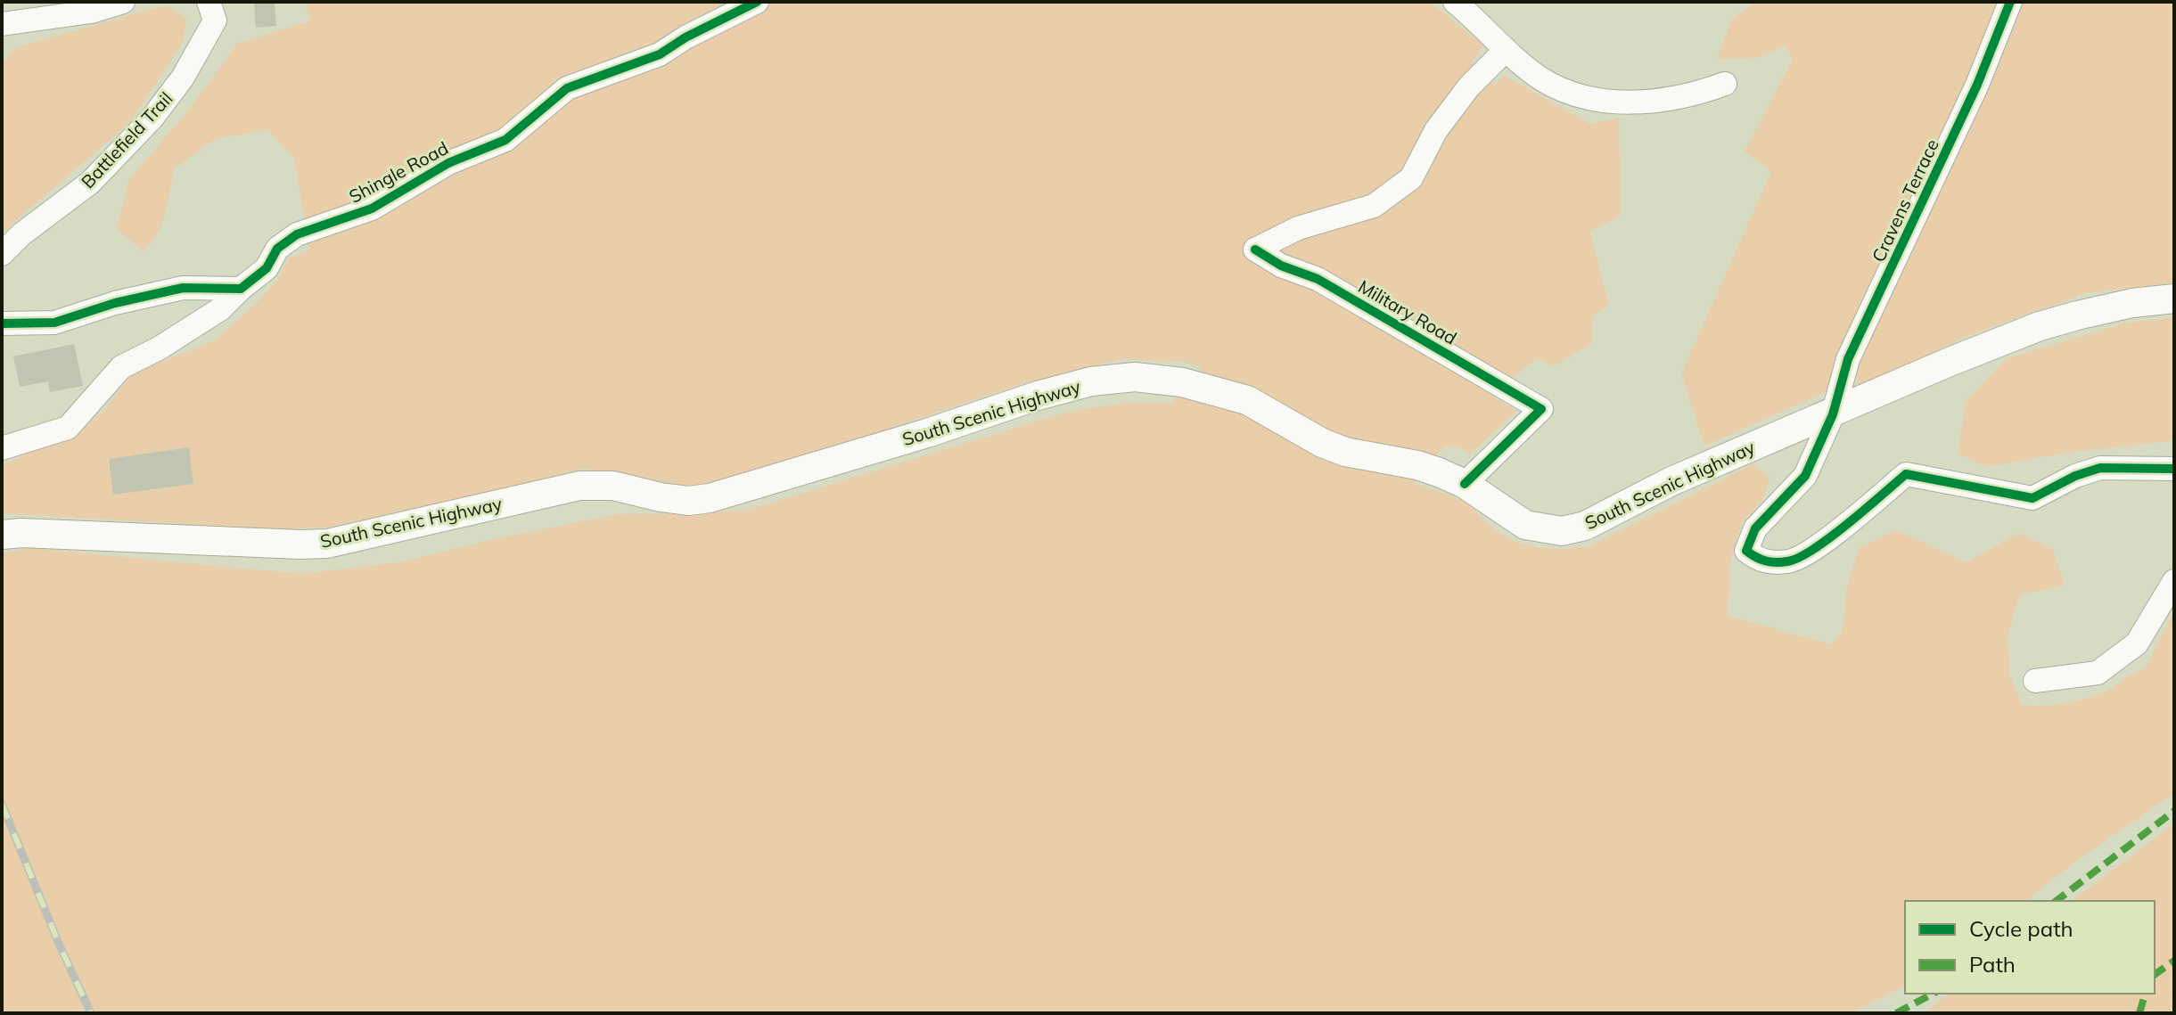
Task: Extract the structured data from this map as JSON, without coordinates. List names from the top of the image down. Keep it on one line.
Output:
{"streets":{"main road":["South Scenic Highway"],"street":["Battlefield Trail","Shingle Road","Cravens Terrace","Military Road"]},"crossings":[["Cravens Terrace","South Scenic Highway"],["Military Road","South Scenic Highway"]],"legend":["Cycle path","Path"]}
